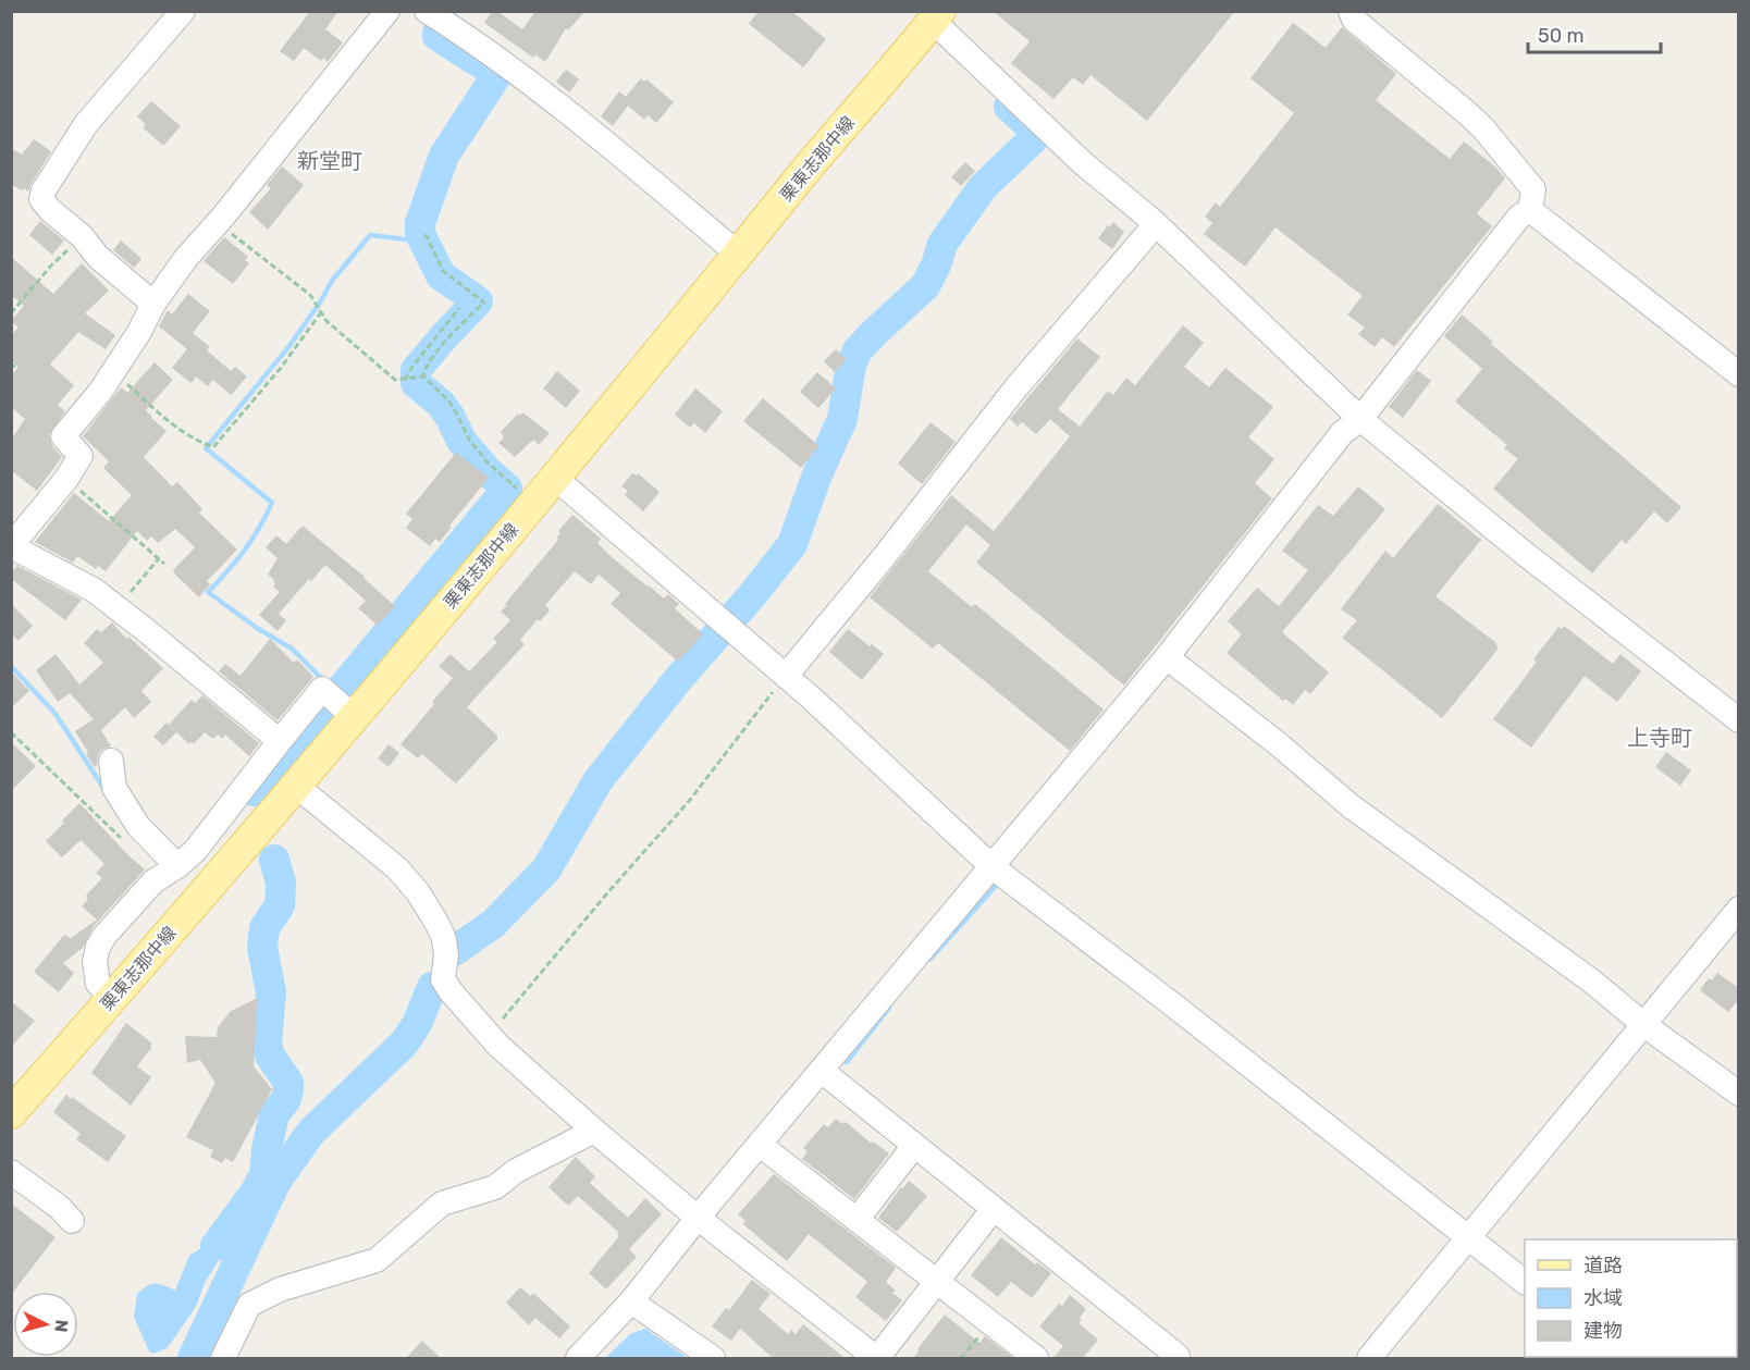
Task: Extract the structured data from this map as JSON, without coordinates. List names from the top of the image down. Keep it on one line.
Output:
{"streets":{"main road":["栗東志那中線"]},"districts":["新堂町","上寺町"],"legend":["道路","水域","建物"],"scale_bar":"50 m","north":"right"}
